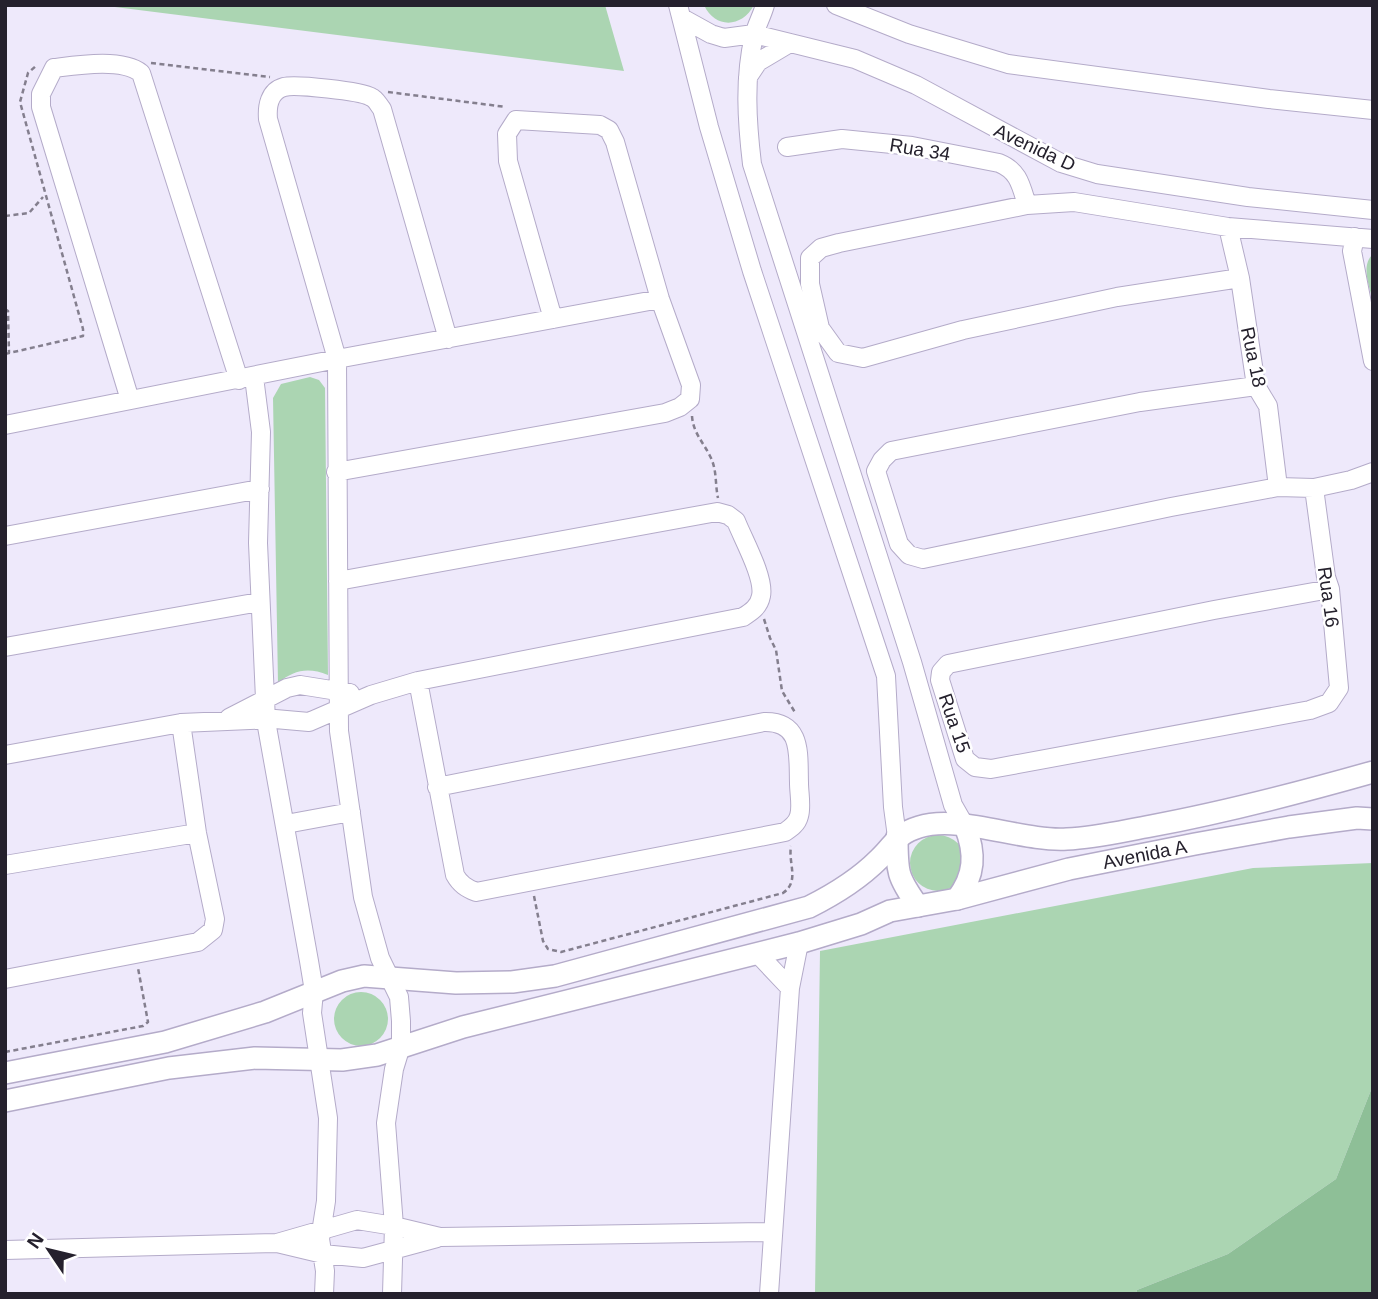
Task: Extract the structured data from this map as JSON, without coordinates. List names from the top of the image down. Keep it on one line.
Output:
{"streets":{"main road":["Avenida A"],"street":["Avenida D","Rua 34","Rua 18","Rua 16","Rua 15"]},"crossings":[["Rua 16","Rua 15"]],"north":"top left"}
